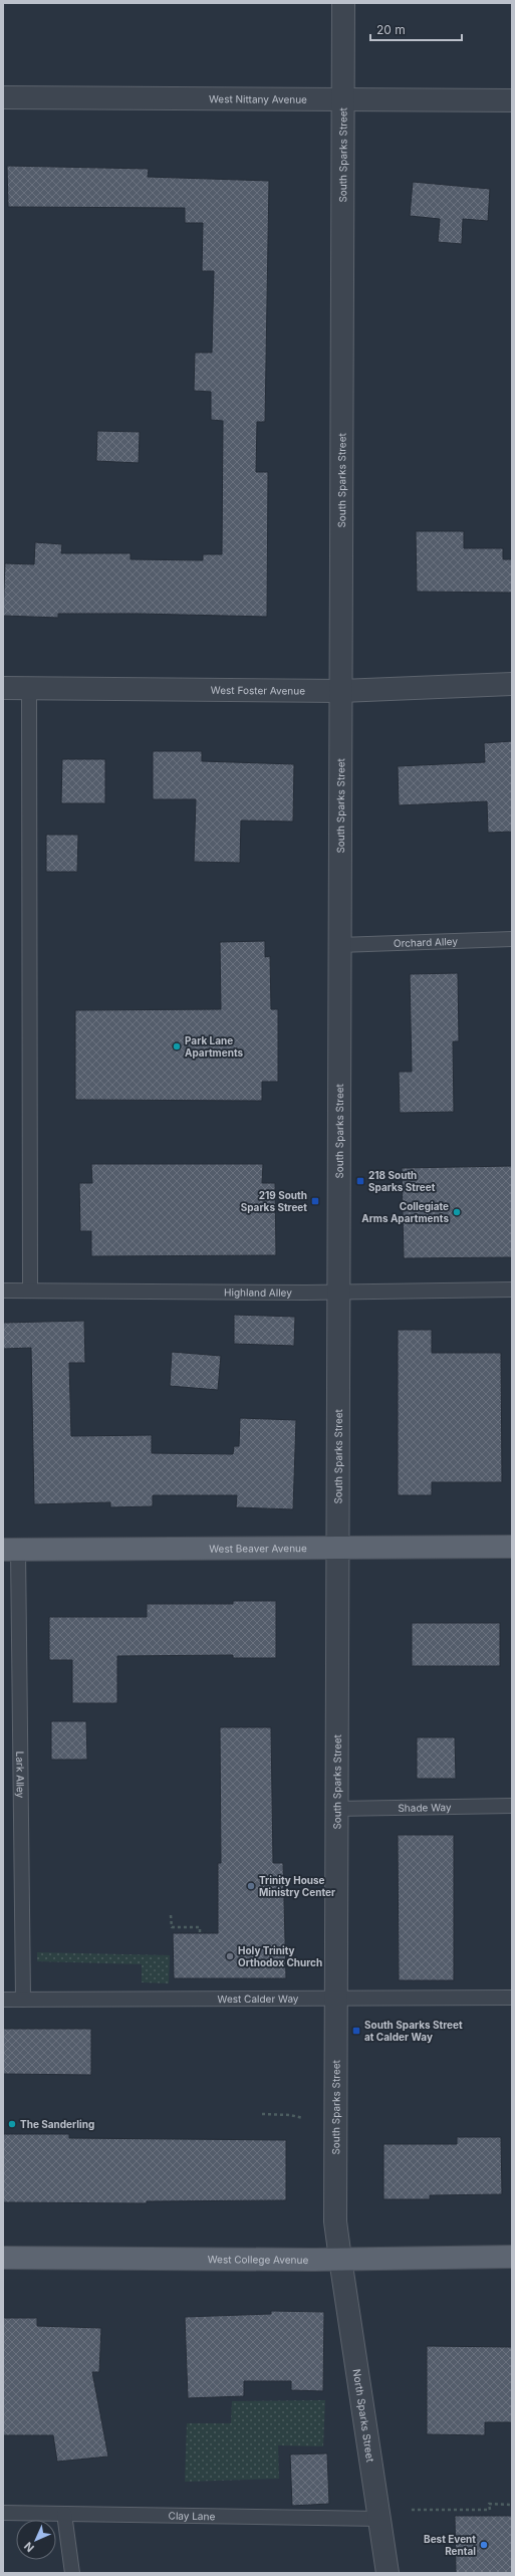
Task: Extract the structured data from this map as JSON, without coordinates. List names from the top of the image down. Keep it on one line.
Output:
{"streets":{"main road":["West Beaver Avenue","West College Avenue"],"street":["West Nittany Avenue","South Sparks Street","West Foster Avenue","North Sparks Street"],"lane":["Orchard Alley","Highland Alley","Lark Alley","Shade Way","West Calder Way","Clay Lane"]},"crossings":[["West Nittany Avenue","South Sparks Street"],["South Sparks Street","West Foster Avenue"],["South Sparks Street","Orchard Alley"],["South Sparks Street","Highland Alley"],["South Sparks Street","West Beaver Avenue"],["South Sparks Street","Shade Way"],["South Sparks Street","West Calder Way"],["South Sparks Street","West College Avenue"],["South Sparks Street","North Sparks Street"],["West Beaver Avenue","Lark Alley"],["Lark Alley","West Calder Way"],["West College Avenue","North Sparks Street"],["North Sparks Street","Clay Lane"]],"places":{"other":["Park Lane Apartments","Collegiate Arms Apartments","Trinity House Ministry Center","Holy Trinity Orthodox Church","The Sanderling","Best Event Rental"],"transit":["218 South Sparks Street","219 South Sparks Street","South Sparks Street at Calder Way"]},"scale_bar":"20 m","north":"bottom left"}
